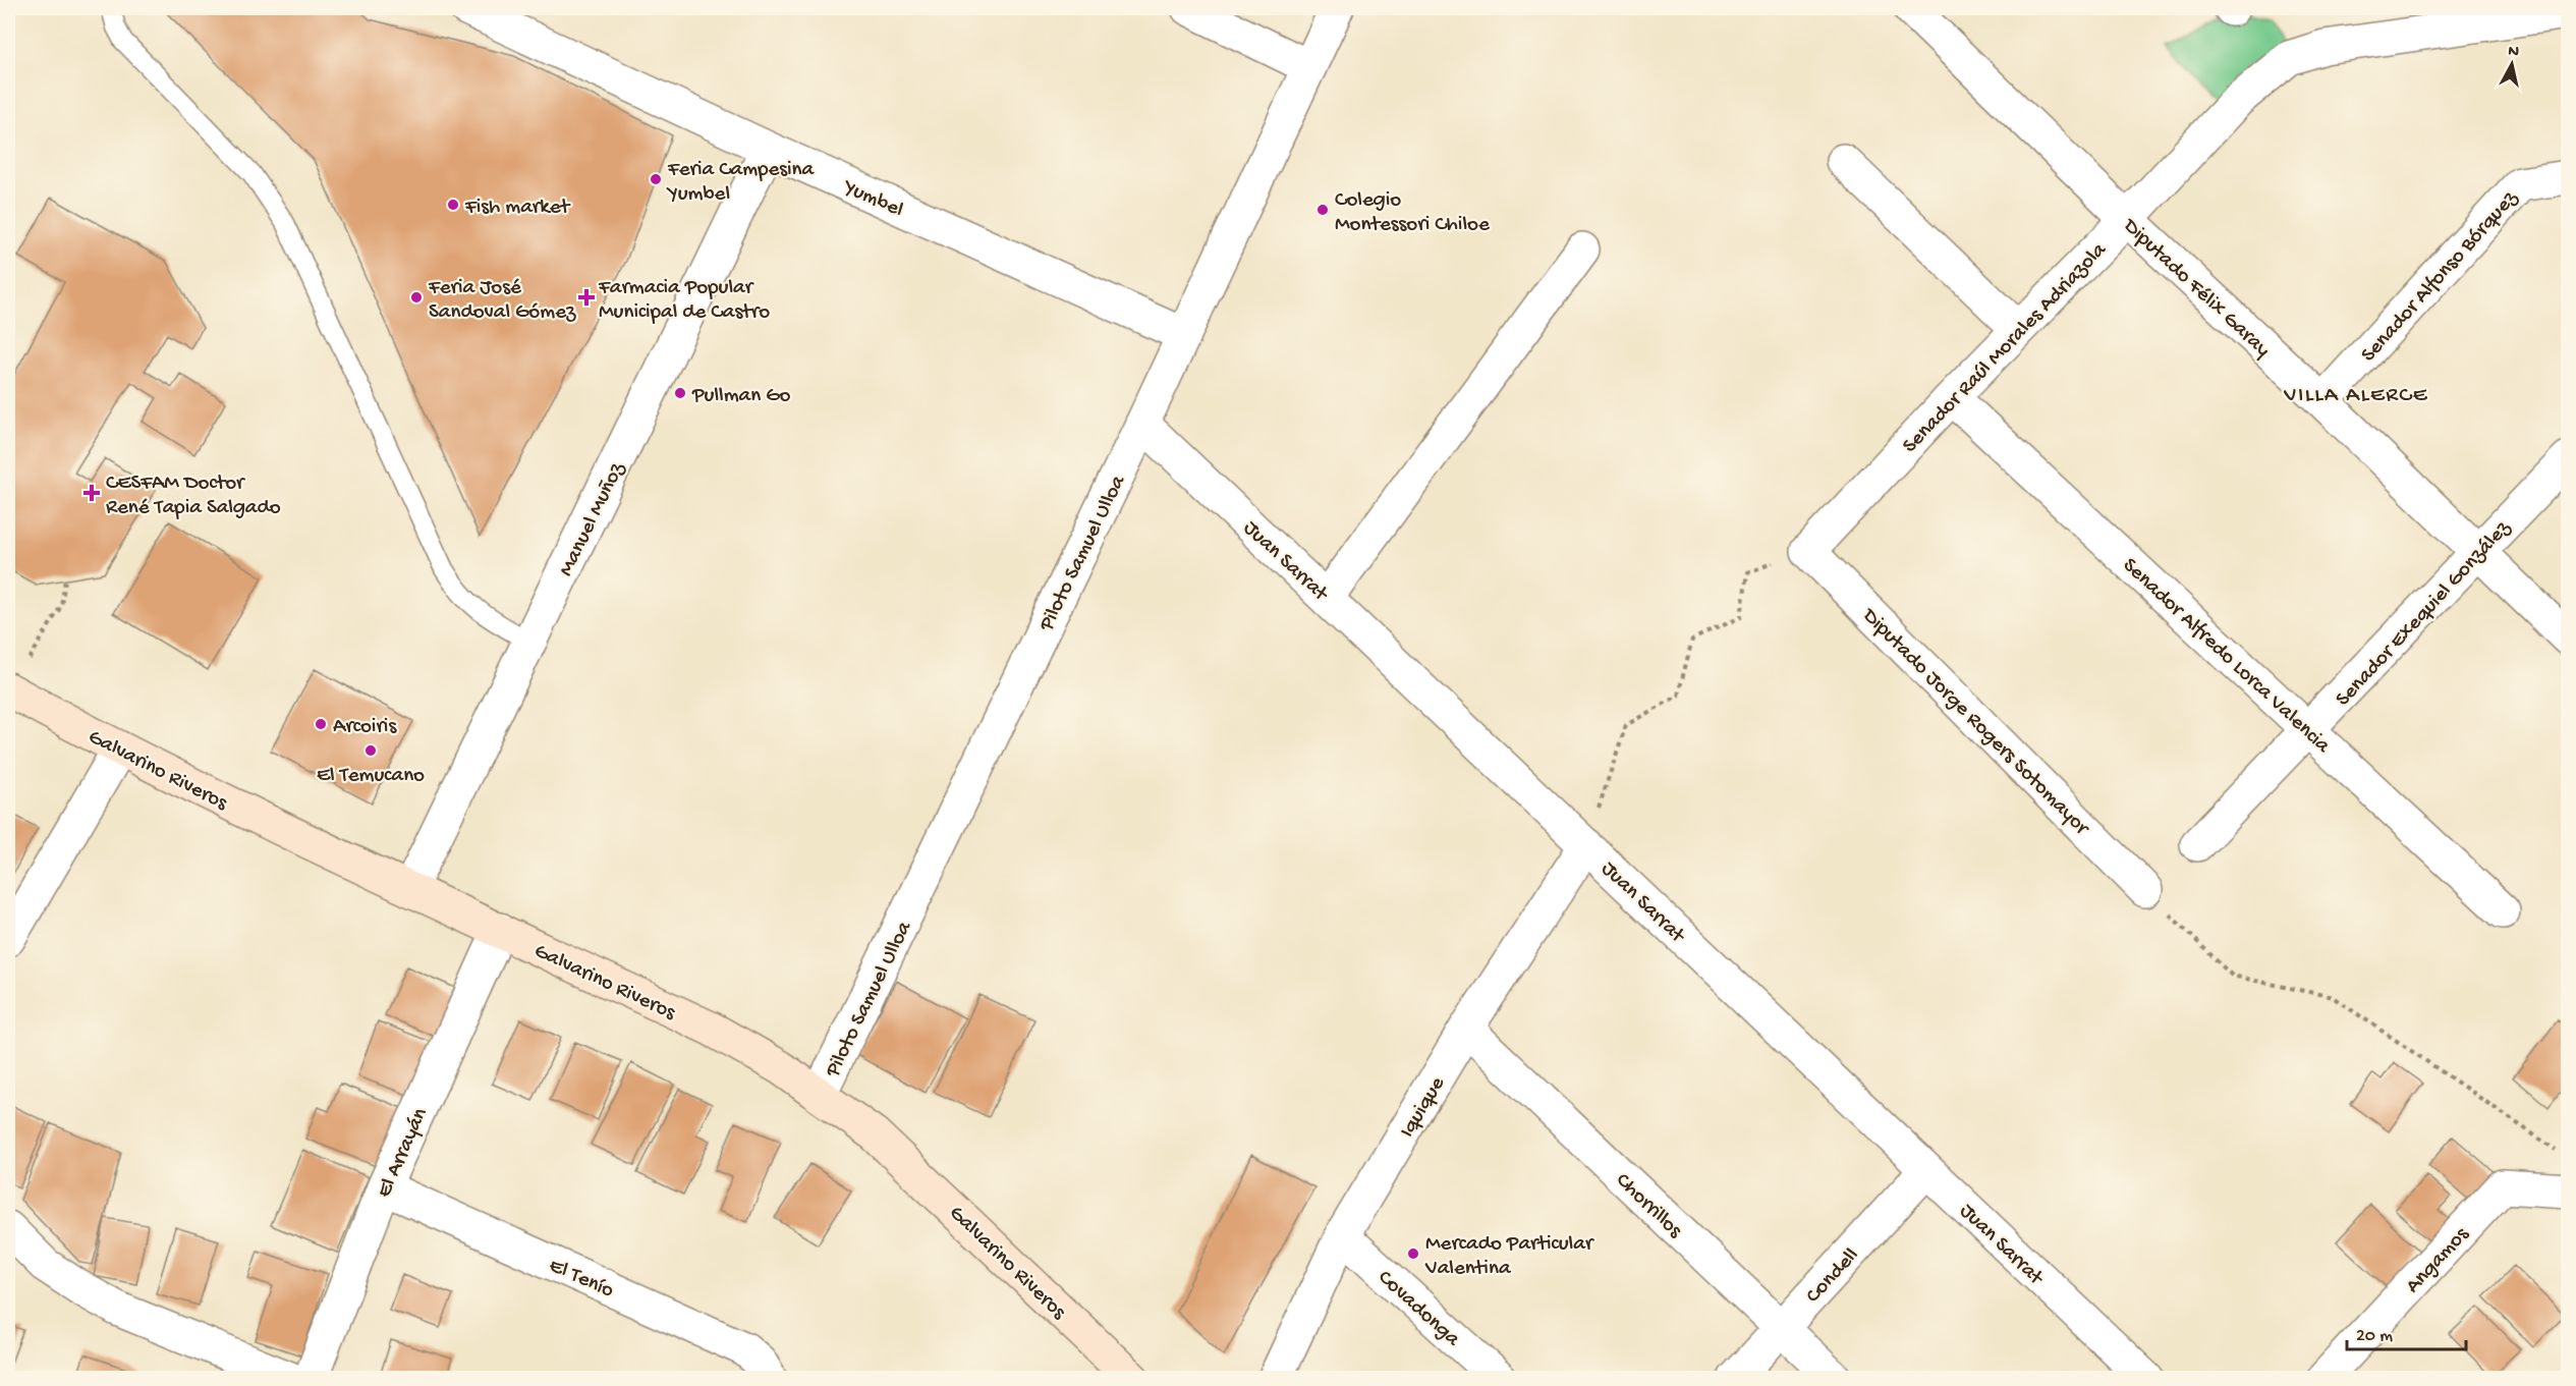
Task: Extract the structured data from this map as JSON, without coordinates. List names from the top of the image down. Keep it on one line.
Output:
{"streets":{"main road":["Galvarino Riveros"],"street":["Yumbel","Senador Alfonso Bórquez","Diputado Félix Garay","Senador Raúl Morales Adriazola","Manuel Muñoz","Piloto Samuel Ulloa","Juan Sarrat","Senador Exequiel González","Senador Alfredo Lorca Valencia","Diputado Jorge Rogers Sotomayor","Iquique","El Arrayán","Chorrillos","Angamos","Condell","El Tenío","Covadonga"]},"crossings":[["Yumbel","Manuel Muñoz"],["Yumbel","Piloto Samuel Ulloa"],["Senador Alfonso Bórquez","Diputado Félix Garay"],["Diputado Félix Garay","Senador Raúl Morales Adriazola"],["Diputado Félix Garay","Senador Exequiel González"],["Senador Raúl Morales Adriazola","Senador Alfredo Lorca Valencia"],["Senador Raúl Morales Adriazola","Diputado Jorge Rogers Sotomayor"],["Manuel Muñoz","Galvarino Riveros"],["Piloto Samuel Ulloa","Juan Sarrat"],["Piloto Samuel Ulloa","Galvarino Riveros"],["Juan Sarrat","Iquique"],["Juan Sarrat","Condell"],["Senador Exequiel González","Senador Alfredo Lorca Valencia"],["Galvarino Riveros","El Arrayán"],["Iquique","Chorrillos"],["Iquique","Covadonga"],["El Arrayán","El Tenío"],["Chorrillos","Condell"]],"districts":["VILLA ALERCE"],"places":{"other":["Feria Campesina Yumbel","Fish market","Colegio Montessori Chiloe","Feria José Sandoval Gómez","Pullman Go","Arcoiris","El Temucano","Mercado Particular Valentina"],"health":["Farmacia Popular Municipal de Castro","CESFAM Doctor René Tapia Salgado"]},"scale_bar":"20 m","north":"top"}
